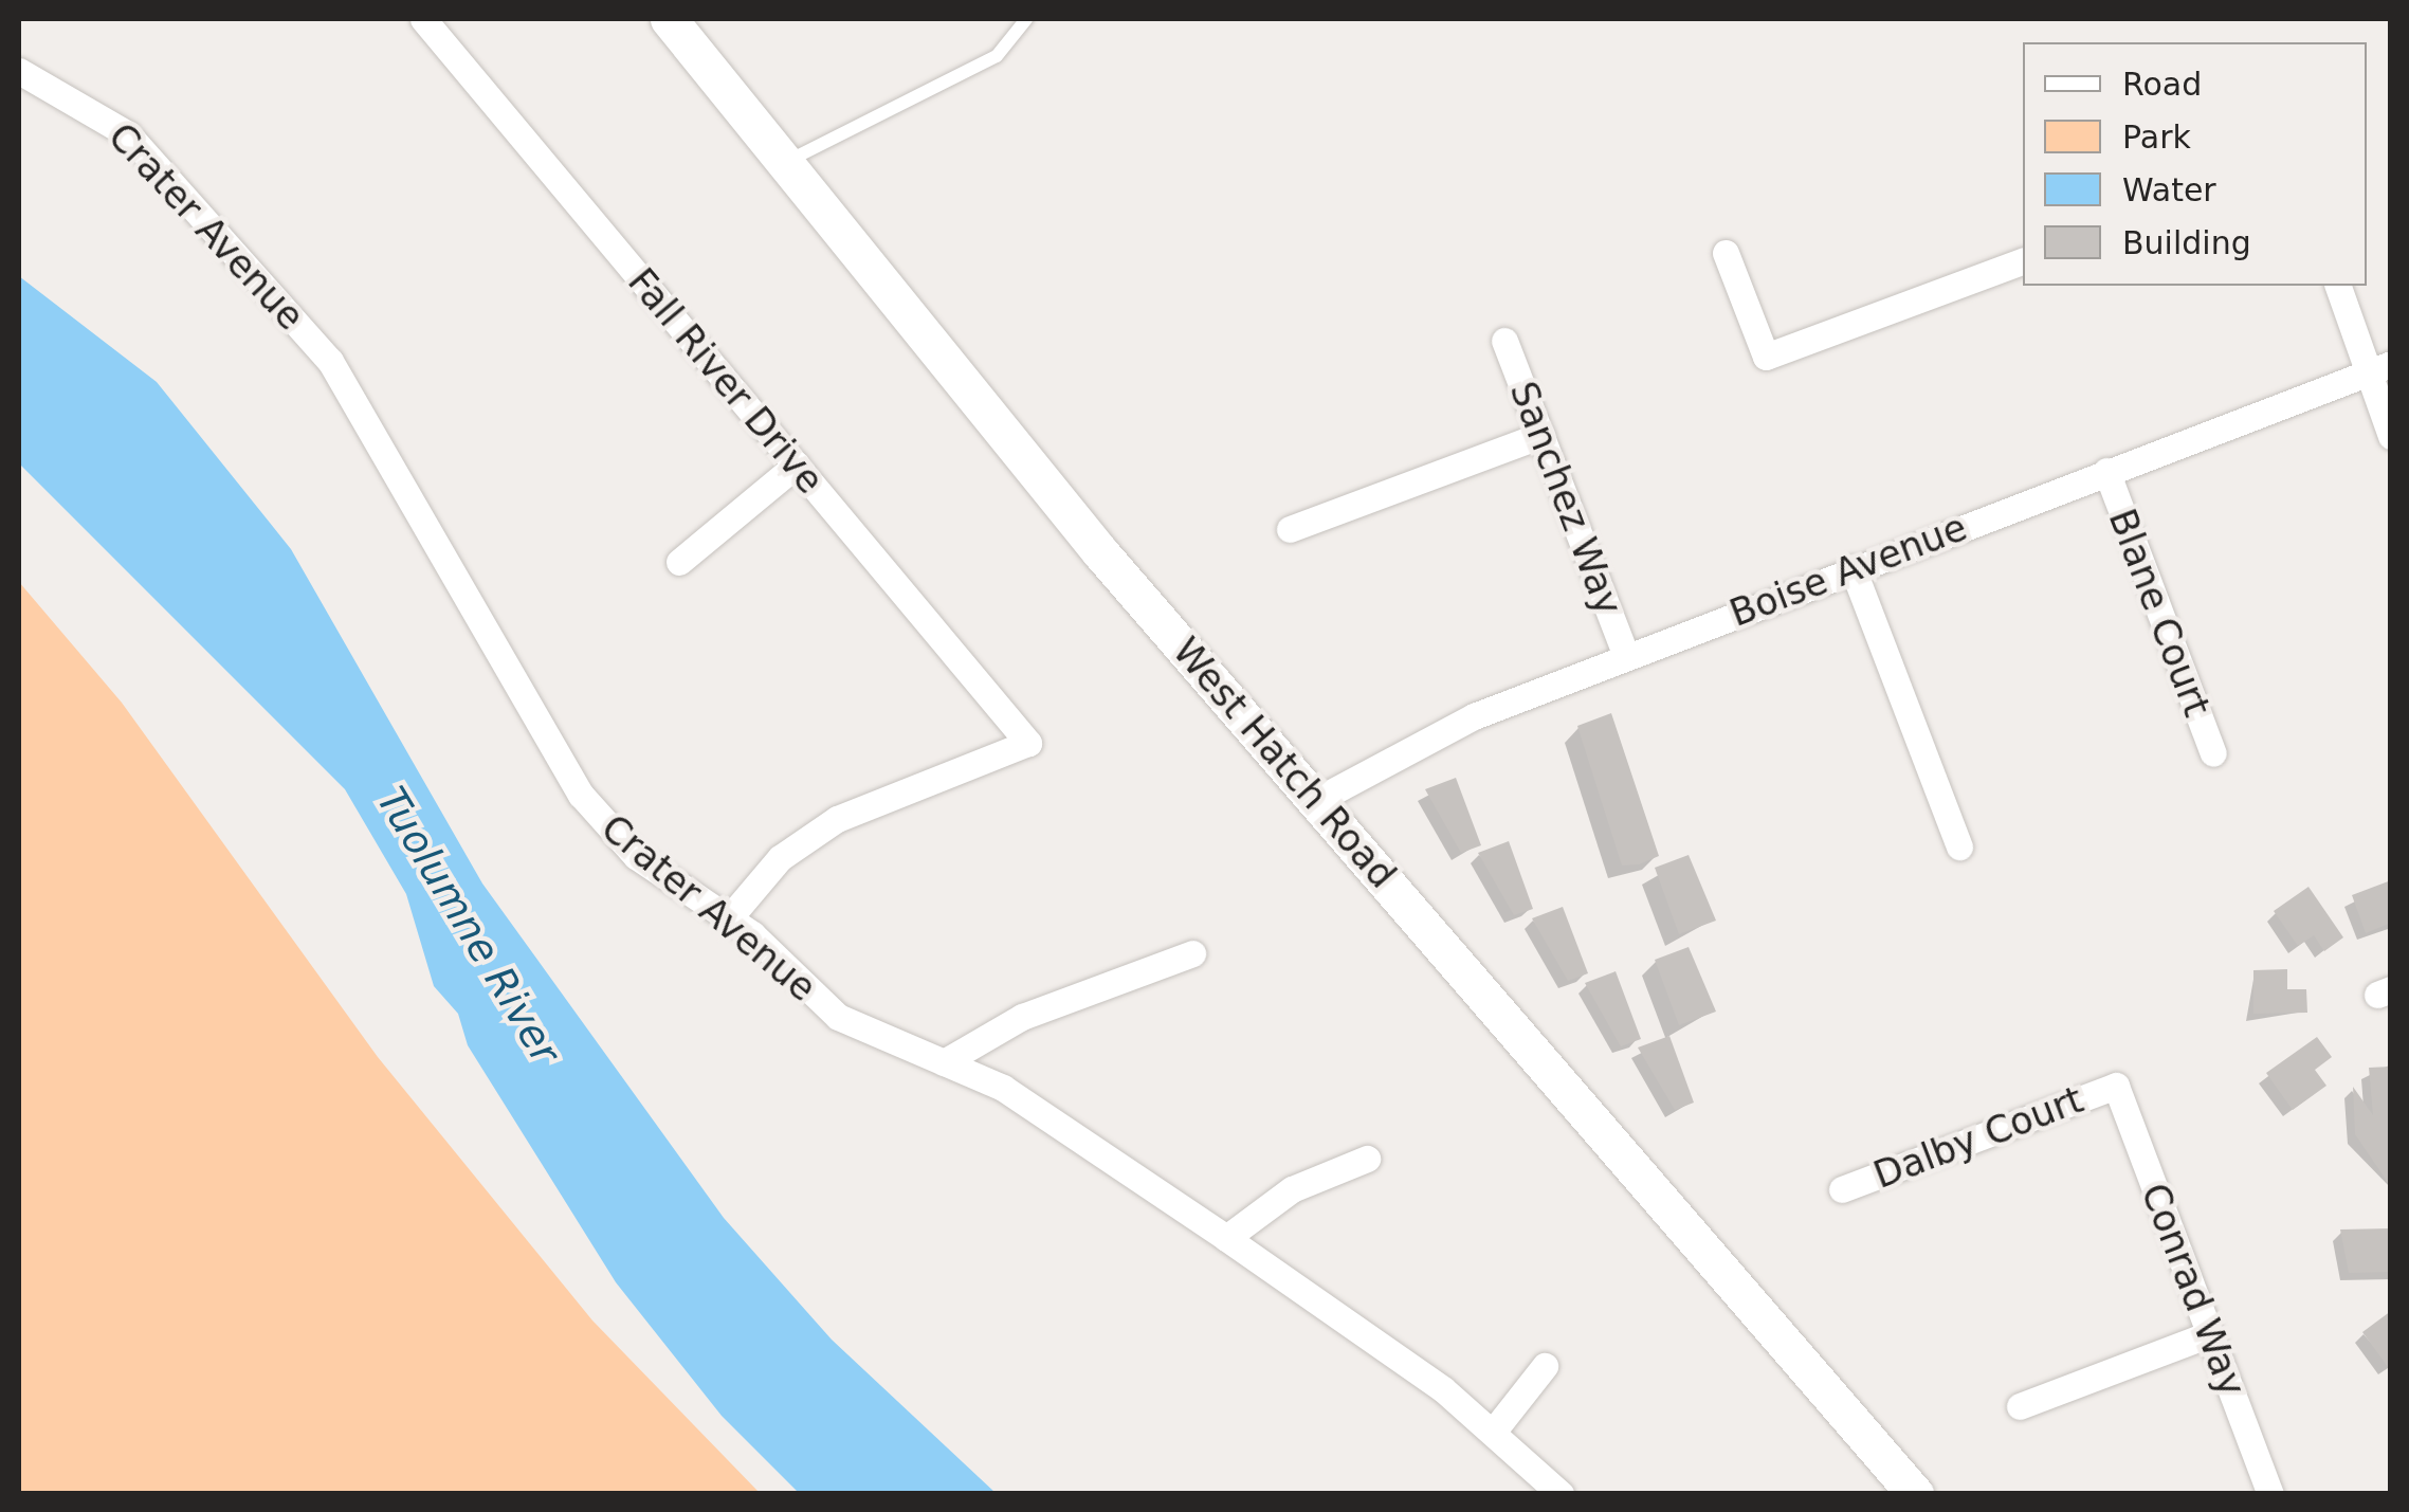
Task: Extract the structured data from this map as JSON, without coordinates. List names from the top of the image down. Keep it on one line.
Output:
{"streets":{"main road":["West Hatch Road"],"street":["Crater Avenue","Fall River Drive","Sanchez Way","Boise Avenue","Blane Court","Dalby Court","Conrad Way"]},"crossings":[["Crater Avenue","Fall River Drive"],["Sanchez Way","Boise Avenue"],["Boise Avenue","Blane Court"],["Boise Avenue","West Hatch Road"],["Dalby Court","Conrad Way"]],"water":["Tuolumne River"],"legend":["Road","Park","Water","Building"]}
